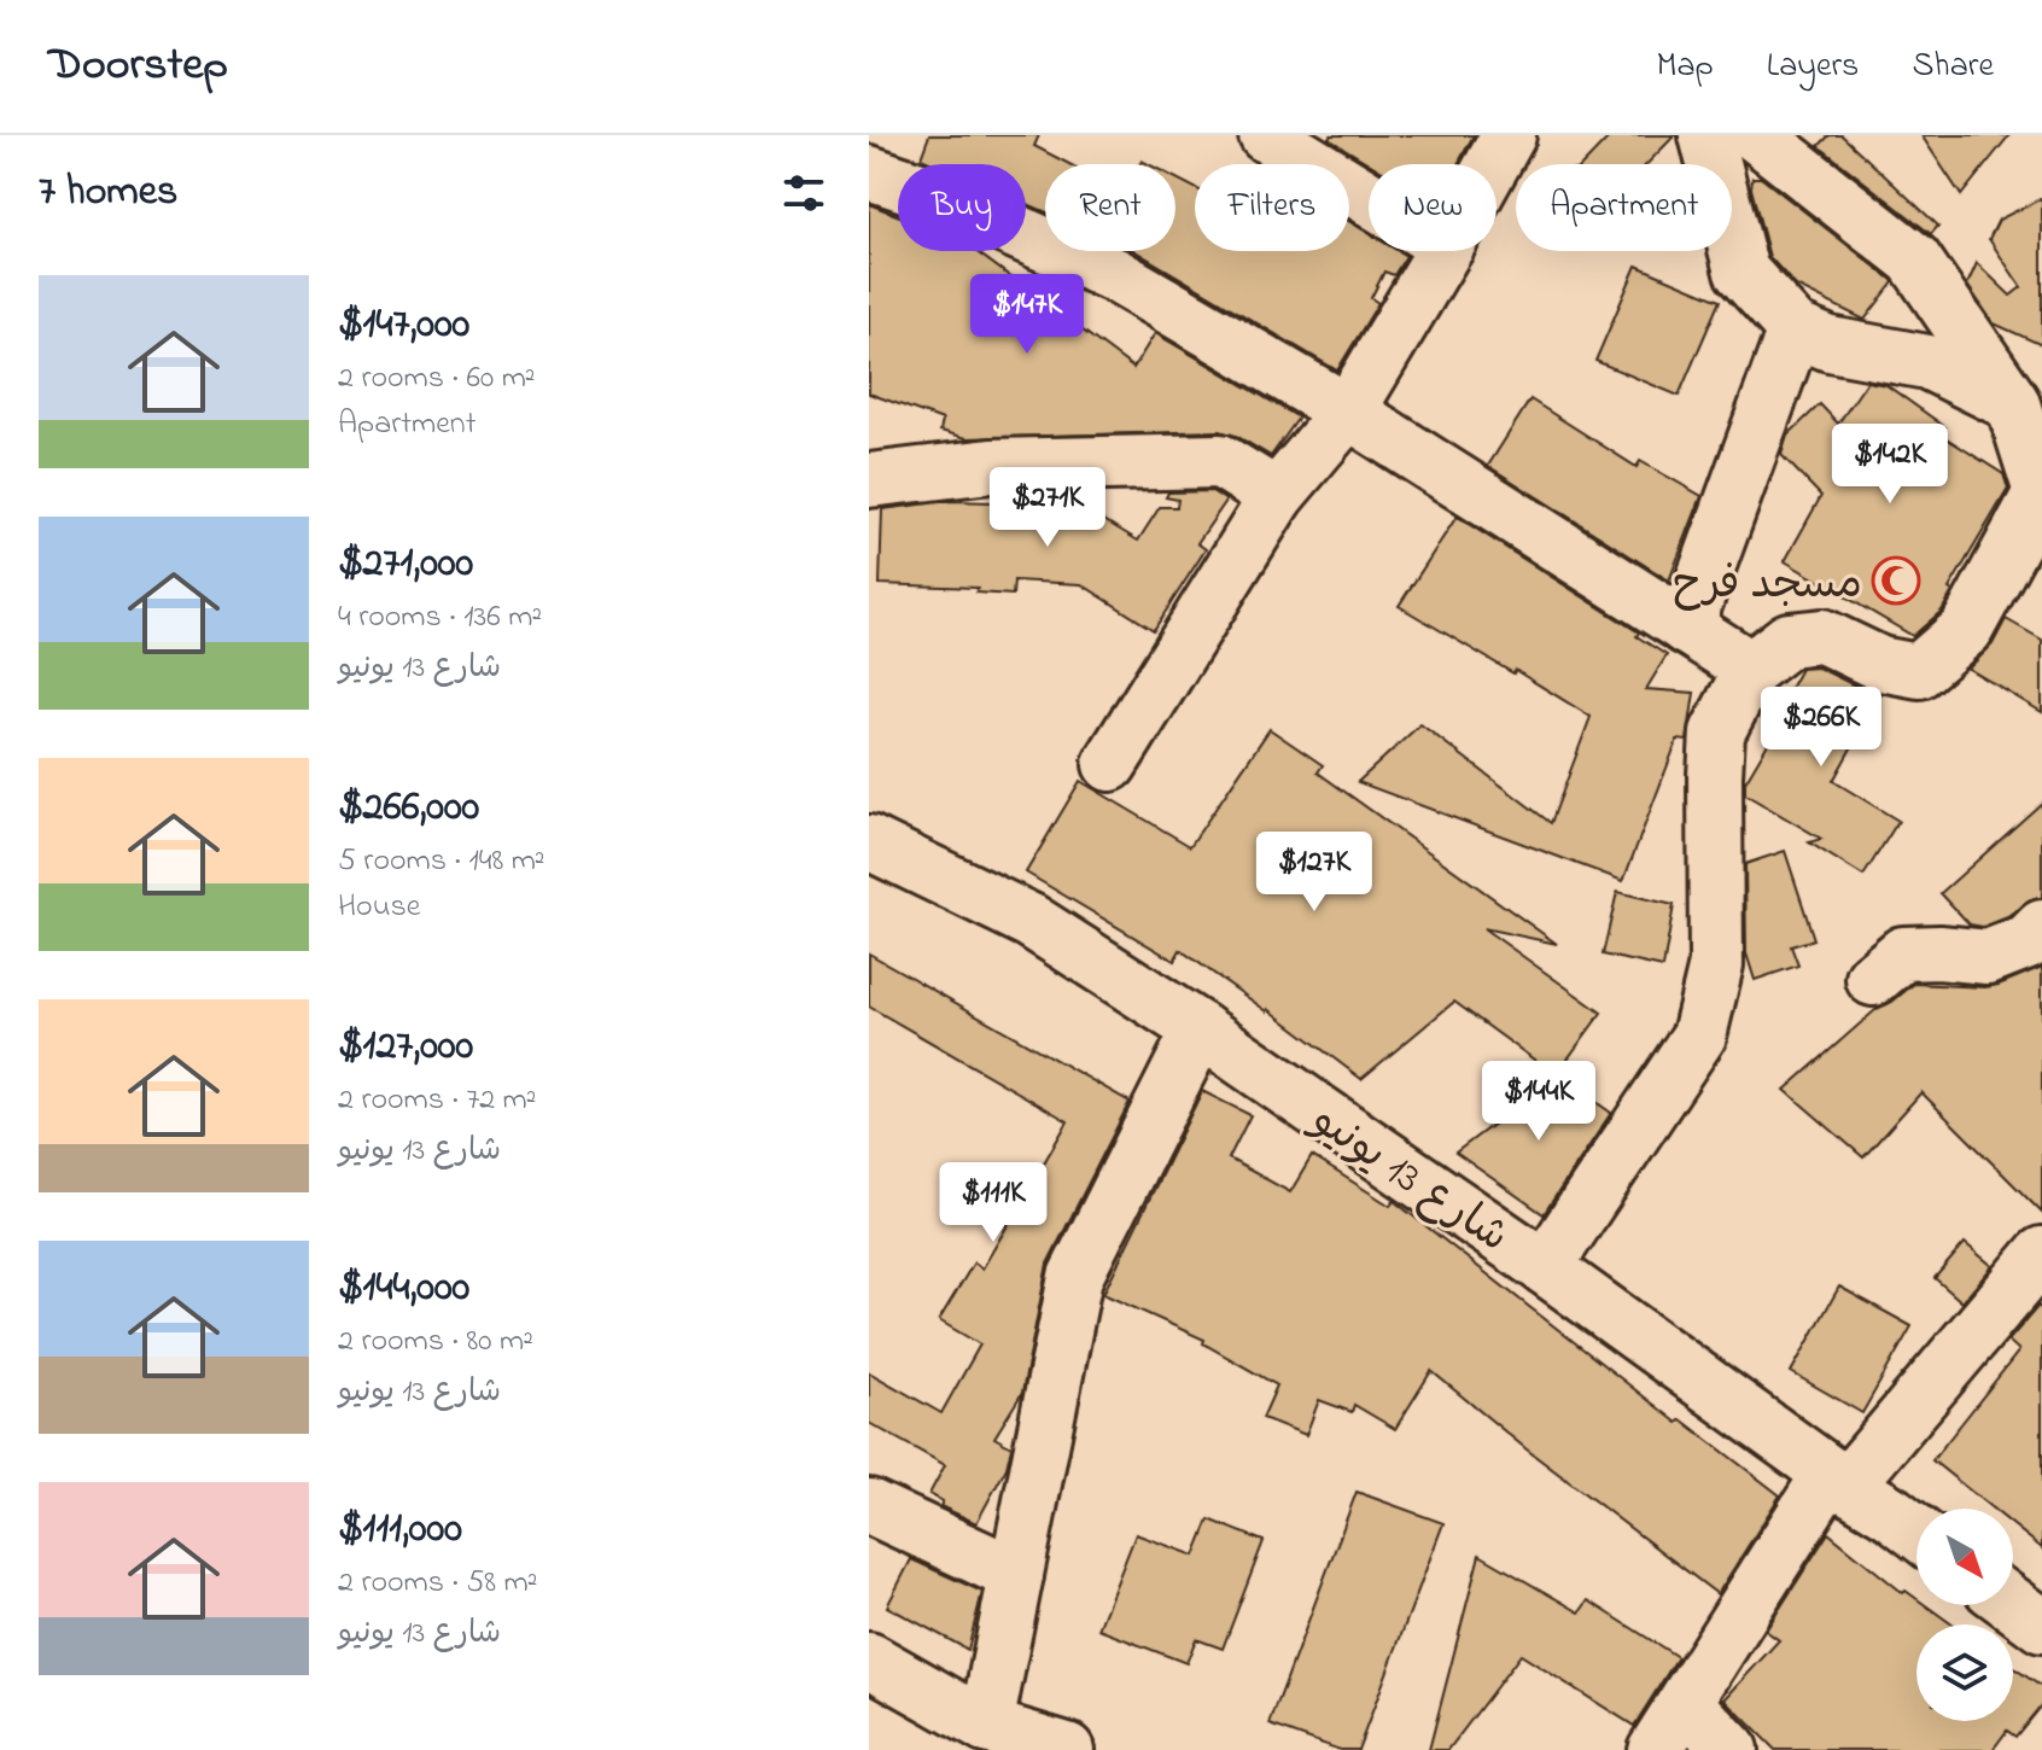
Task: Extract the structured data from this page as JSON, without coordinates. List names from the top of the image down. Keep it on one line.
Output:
{"streets":{"street":["شارع 13 يونيو"]},"places":{"mosque":["مسجد فرح"]},"north":"bottom right","page":{"header":"Doorstep","nav":["Map","Layers","Share"],"heading":"7 homes","chip":["Buy","Rent","Filters","New","Apartment"],"list":[{"name":"$147,000","note":"2 rooms · 60 m² · Apartment"},{"name":"$271,000","note":"4 rooms · 136 m² · شارع 13 يونيو"},{"name":"$266,000","note":"5 rooms · 148 m² · House"},{"name":"$127,000","note":"2 rooms · 72 m² · شارع 13 يونيو"},{"name":"$144,000","note":"2 rooms · 80 m² · شارع 13 يونيو"},{"name":"$111,000","note":"2 rooms · 58 m² · شارع 13 يونيو"}],"price":["$147K","$142K","$271K","$266K","$127K","$144K","$111K"]}}
